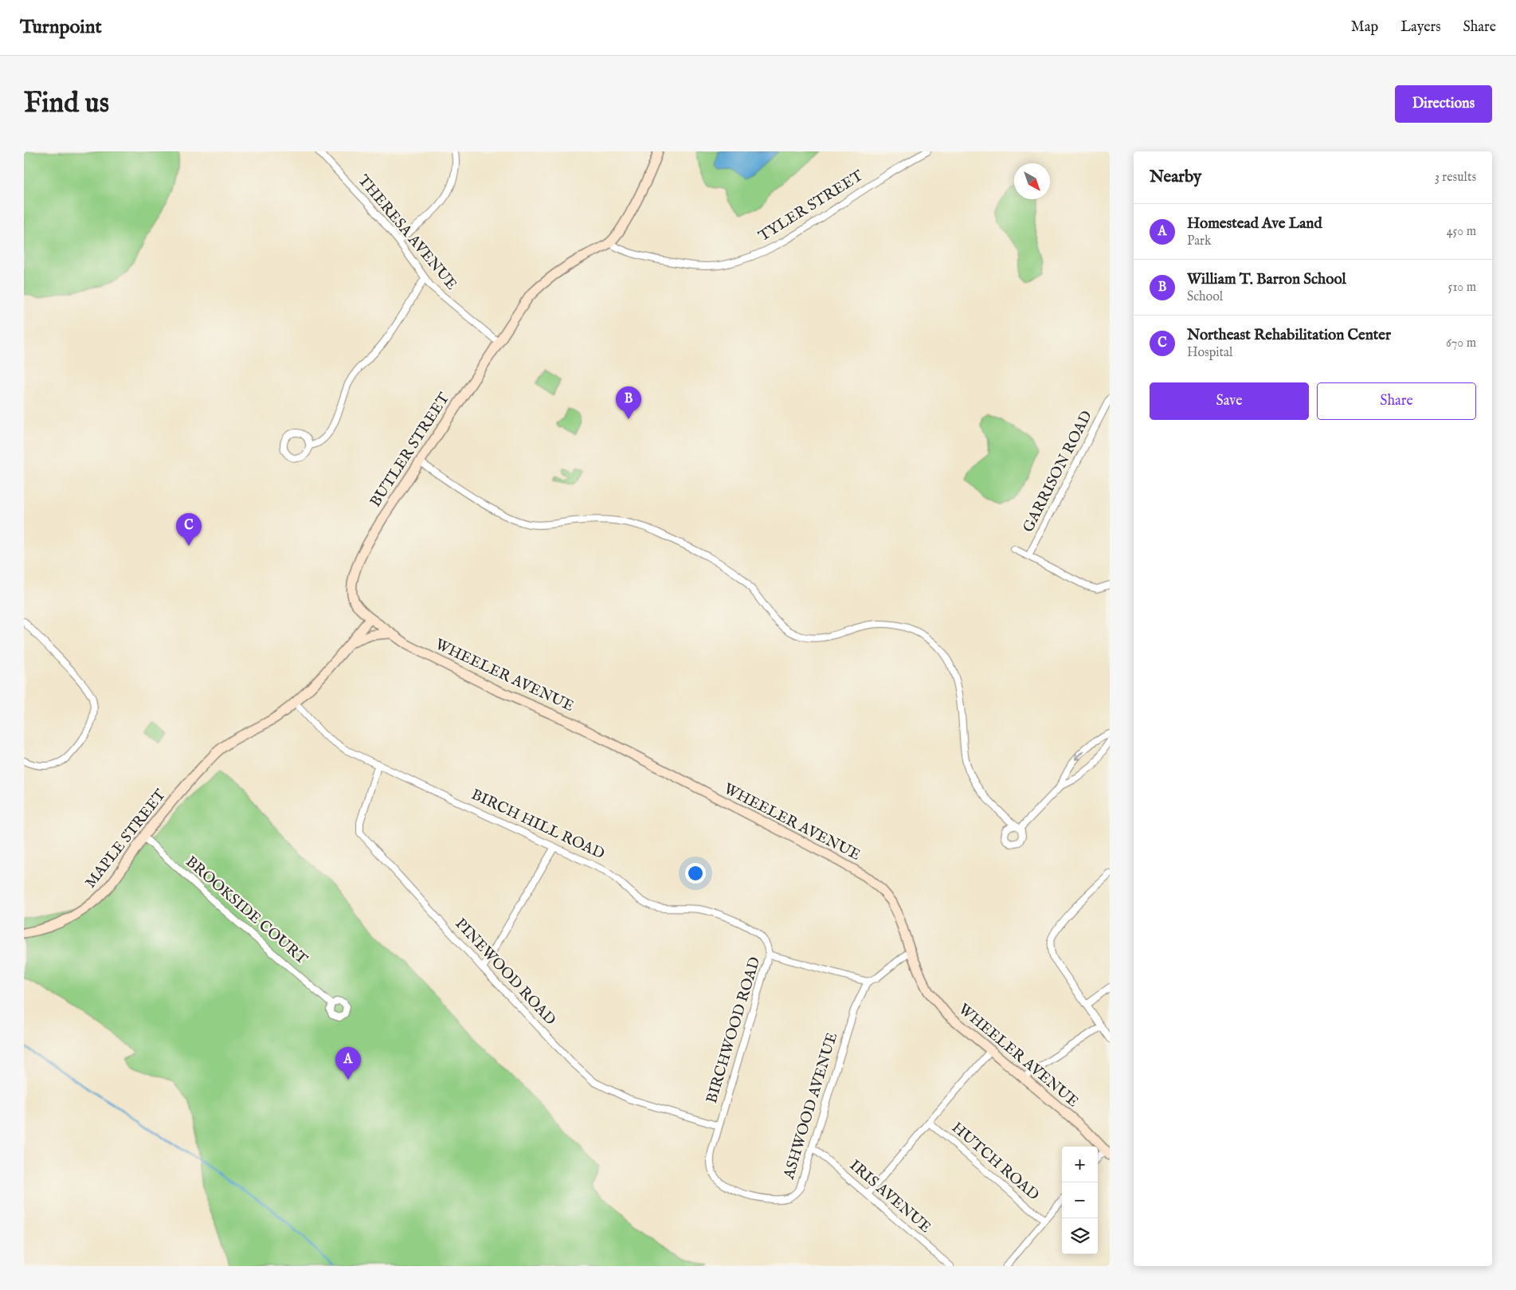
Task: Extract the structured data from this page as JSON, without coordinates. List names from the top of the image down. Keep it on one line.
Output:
{"streets":{"street":["TYLER STREET","THERESA AVENUE","BUTLER STREET","GARRISON ROAD","WHEELER AVENUE","BIRCH HILL ROAD","MAPLE STREET","BROOKSIDE COURT","PINEWOOD ROAD","BIRCHWOOD ROAD","ASHWOOD AVENUE","HUTCH ROAD","IRIS AVENUE"]},"crossings":[["TYLER STREET","BUTLER STREET"],["THERESA AVENUE","BUTLER STREET"],["BUTLER STREET","WHEELER AVENUE"],["BIRCH HILL ROAD","MAPLE STREET"],["BIRCH HILL ROAD","PINEWOOD ROAD"],["BIRCH HILL ROAD","BIRCHWOOD ROAD"],["MAPLE STREET","BROOKSIDE COURT"],["PINEWOOD ROAD","BIRCHWOOD ROAD"],["BIRCHWOOD ROAD","ASHWOOD AVENUE"],["ASHWOOD AVENUE","IRIS AVENUE"]],"north":"bottom right","page":{"header":"Turnpoint","nav":["Map","Layers","Share"],"buttons":["Directions",["Save","Share"]],"title":"Find us","heading":["Nearby","3 results"],"list":[{"mark":"A","name":"Homestead Ave Land","note":"Park","value":"450 m"},{"mark":"B","name":"William T. Barron School","note":"School","value":"510 m"},{"mark":"C","name":"Northeast Rehabilitation Center","note":"Hospital","value":"670 m"}],"pins":["B","C","A"],"map_buttons":["+","−"]}}
